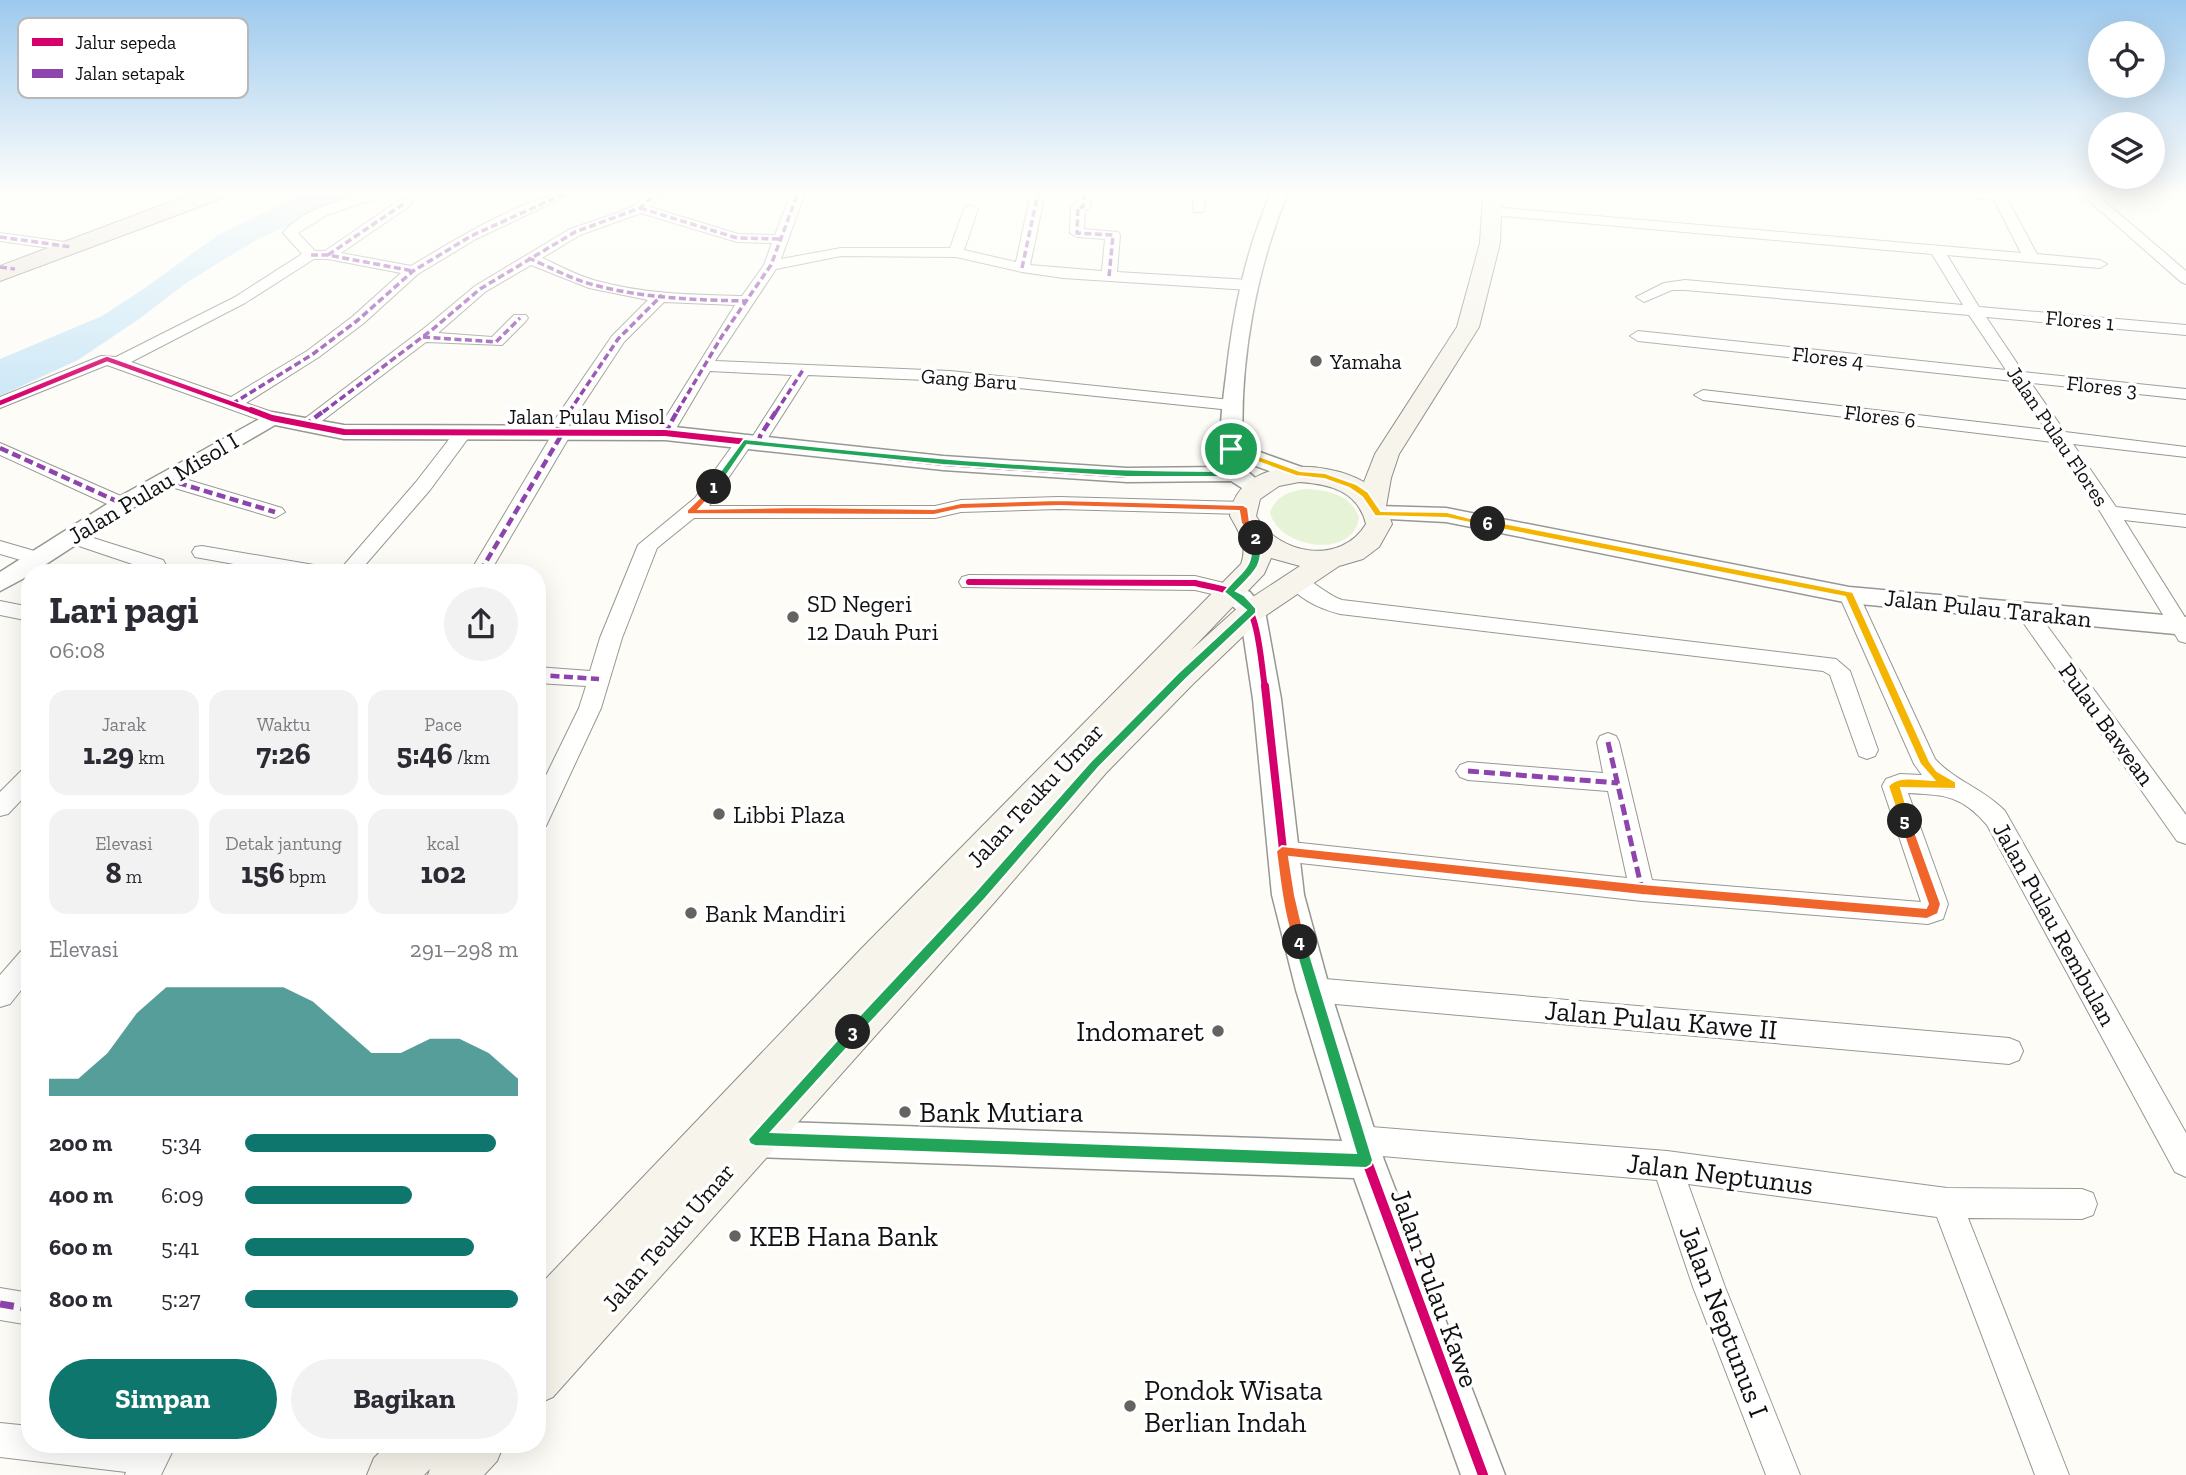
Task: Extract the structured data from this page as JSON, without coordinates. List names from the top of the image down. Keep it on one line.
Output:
{"streets":{"main road":["Jalan Teuku Umar"],"street":["Flores 1","Flores 4","Gang Baru","Flores 3","Jalan Pulau Misol","Flores 6","Jalan Pulau Flores","Jalan Pulau Misol I","Jalan Pulau Tarakan","Pulau Bawean","Jalan Pulau Rembulan","Jalan Pulau Kawe II","Jalan Neptunus","Jalan Pulau Kawe","Jalan Neptunus I"]},"crossings":[["Flores 1","Jalan Pulau Flores"],["Flores 4","Flores 3"],["Flores 4","Jalan Pulau Flores"],["Flores 3","Jalan Pulau Flores"],["Jalan Pulau Misol","Jalan Pulau Misol I"],["Jalan Pulau Misol","Jalan Pulau Tarakan"],["Jalan Pulau Misol","Jalan Teuku Umar"],["Flores 6","Jalan Pulau Flores"],["Jalan Pulau Flores","Jalan Pulau Tarakan"],["Jalan Pulau Tarakan","Pulau Bawean"],["Jalan Pulau Tarakan","Jalan Teuku Umar"],["Jalan Pulau Tarakan","Jalan Pulau Rembulan"],["Jalan Teuku Umar","Jalan Pulau Kawe"],["Jalan Pulau Kawe II","Jalan Pulau Kawe"],["Jalan Neptunus","Jalan Pulau Kawe"],["Jalan Neptunus","Jalan Neptunus I"]],"places":["Yamaha","SD Negeri 12 Dauh Puri","Libbi Plaza","Bank Mandiri","Indomaret","Bank Mutiara","KEB Hana Bank","Pondok Wisata Berlian Indah"],"legend":["Jalur sepeda","Jalan setapak"],"page":{"pins":["1","6","2","5","4","3"],"heading":["Lari pagi","06:08"],"stats":[["Jarak","1.29 km"],["Waktu","7:26"],["Pace","5:46 /km"],["Elevasi","8 m"],["Detak jantung","156 bpm"],["kcal","102"]],"chart":["Elevasi","291–298 m"],"list":[{"name":"200 m","note":"5:34"},{"name":"400 m","note":"6:09"},{"name":"600 m","note":"5:41"},{"name":"800 m","note":"5:27"}],"buttons":["Simpan","Bagikan"]}}
